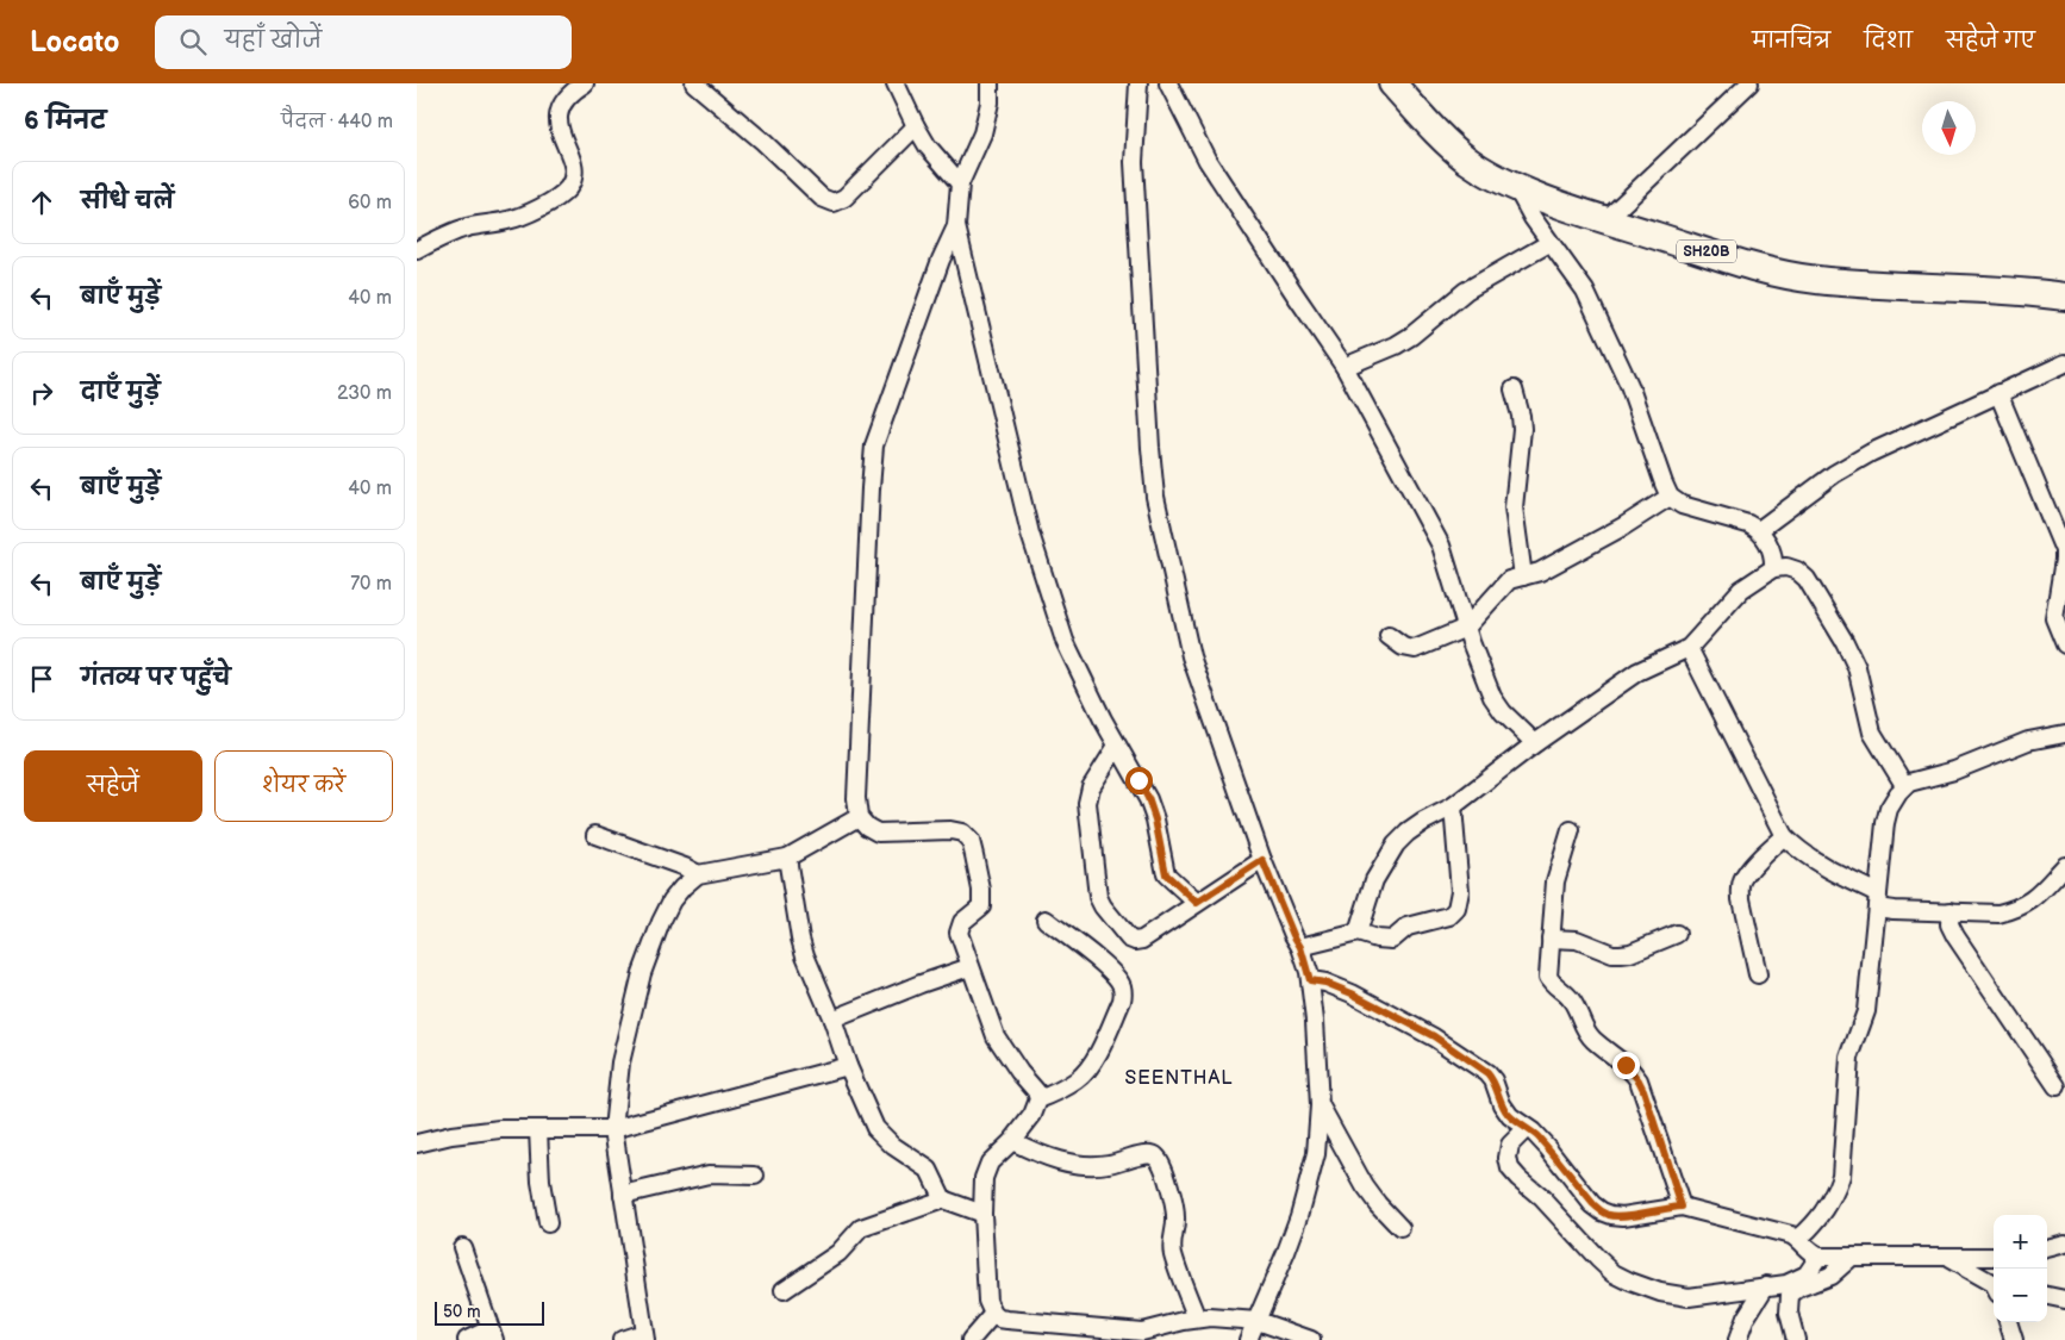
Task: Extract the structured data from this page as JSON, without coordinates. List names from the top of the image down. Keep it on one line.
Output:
{"streets":{"main road":["SH20B"]},"districts":["SEENTHAL"],"scale_bar":"50 m","north":"bottom","page":{"header":"Locato","search":"यहाँ खोजें","nav":["मानचित्र","दिशा","सहेजे गए"],"heading":["6 मिनट","पैदल · 440 m"],"list":[["सीधे चलें","60 m"],["बाएँ मुड़ें","40 m"],["दाएँ मुड़ें","230 m"],["बाएँ मुड़ें","40 m"],["बाएँ मुड़ें","70 m"],"गंतव्य पर पहुँचे"],"buttons":["सहेजें","शेयर करें"],"map_buttons":["+","−"],"scale":"50 m"}}
